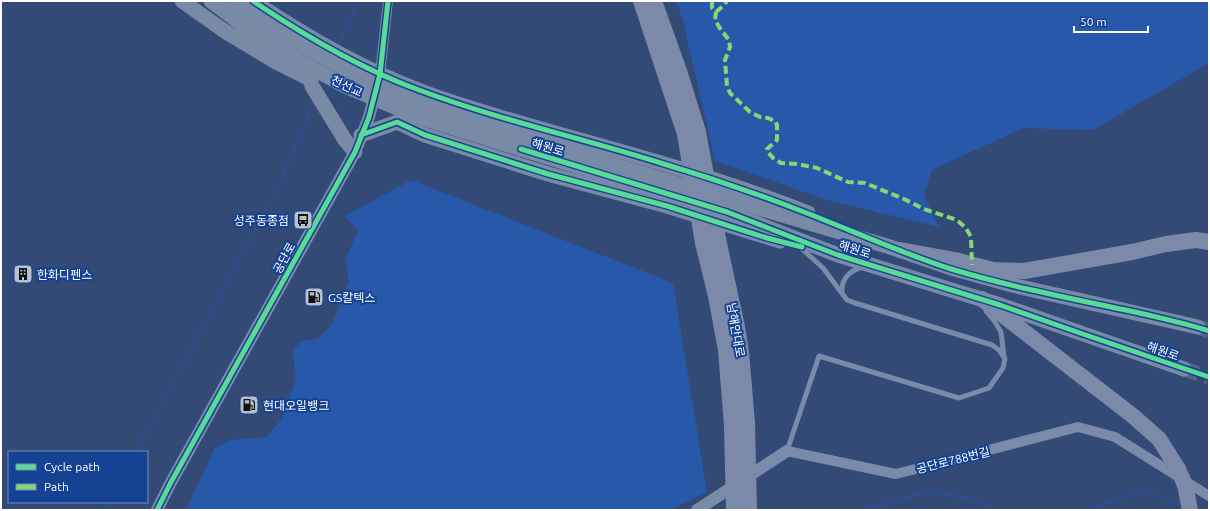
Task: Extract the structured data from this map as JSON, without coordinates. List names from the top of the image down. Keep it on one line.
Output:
{"streets":{"highway":["남해안대로"],"main road":["천선교","해원로"],"street":["공단로","공단로788번길"]},"crossings":[["천선교","해원로"]],"places":{"bus stop":["성주동종점"],"building":["한화디펜스"],"fuel station":["GS칼텍스","현대오일뱅크"]},"legend":["Cycle path","Path"],"scale_bar":"50 m"}
